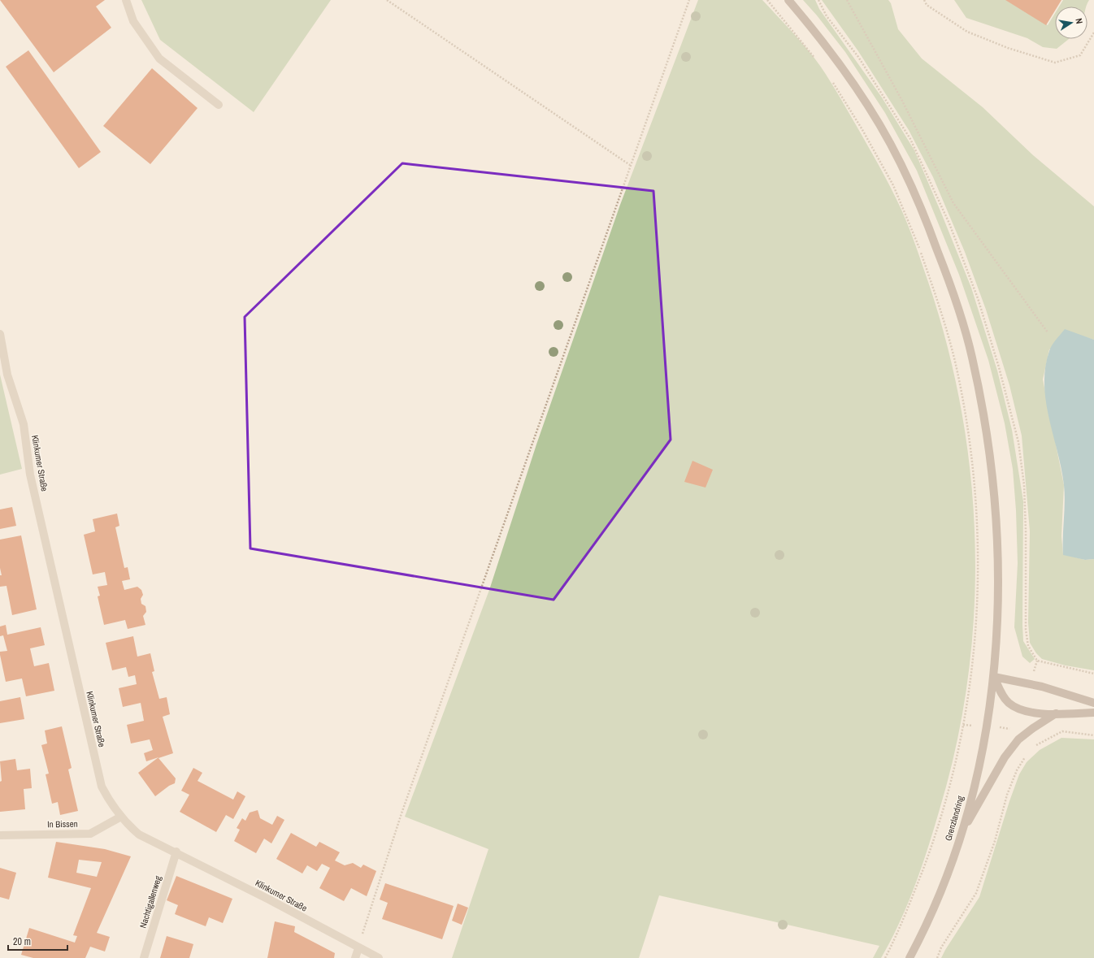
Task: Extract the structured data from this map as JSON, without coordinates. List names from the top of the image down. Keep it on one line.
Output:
{"streets":{"main road":["Grenzlandring"],"street":["Klinkumer Straße","In Bissen","Nachtigallenweg"]},"crossings":[["Klinkumer Straße","In Bissen"],["Klinkumer Straße","Nachtigallenweg"]],"scale_bar":"20 m","north":"right"}
